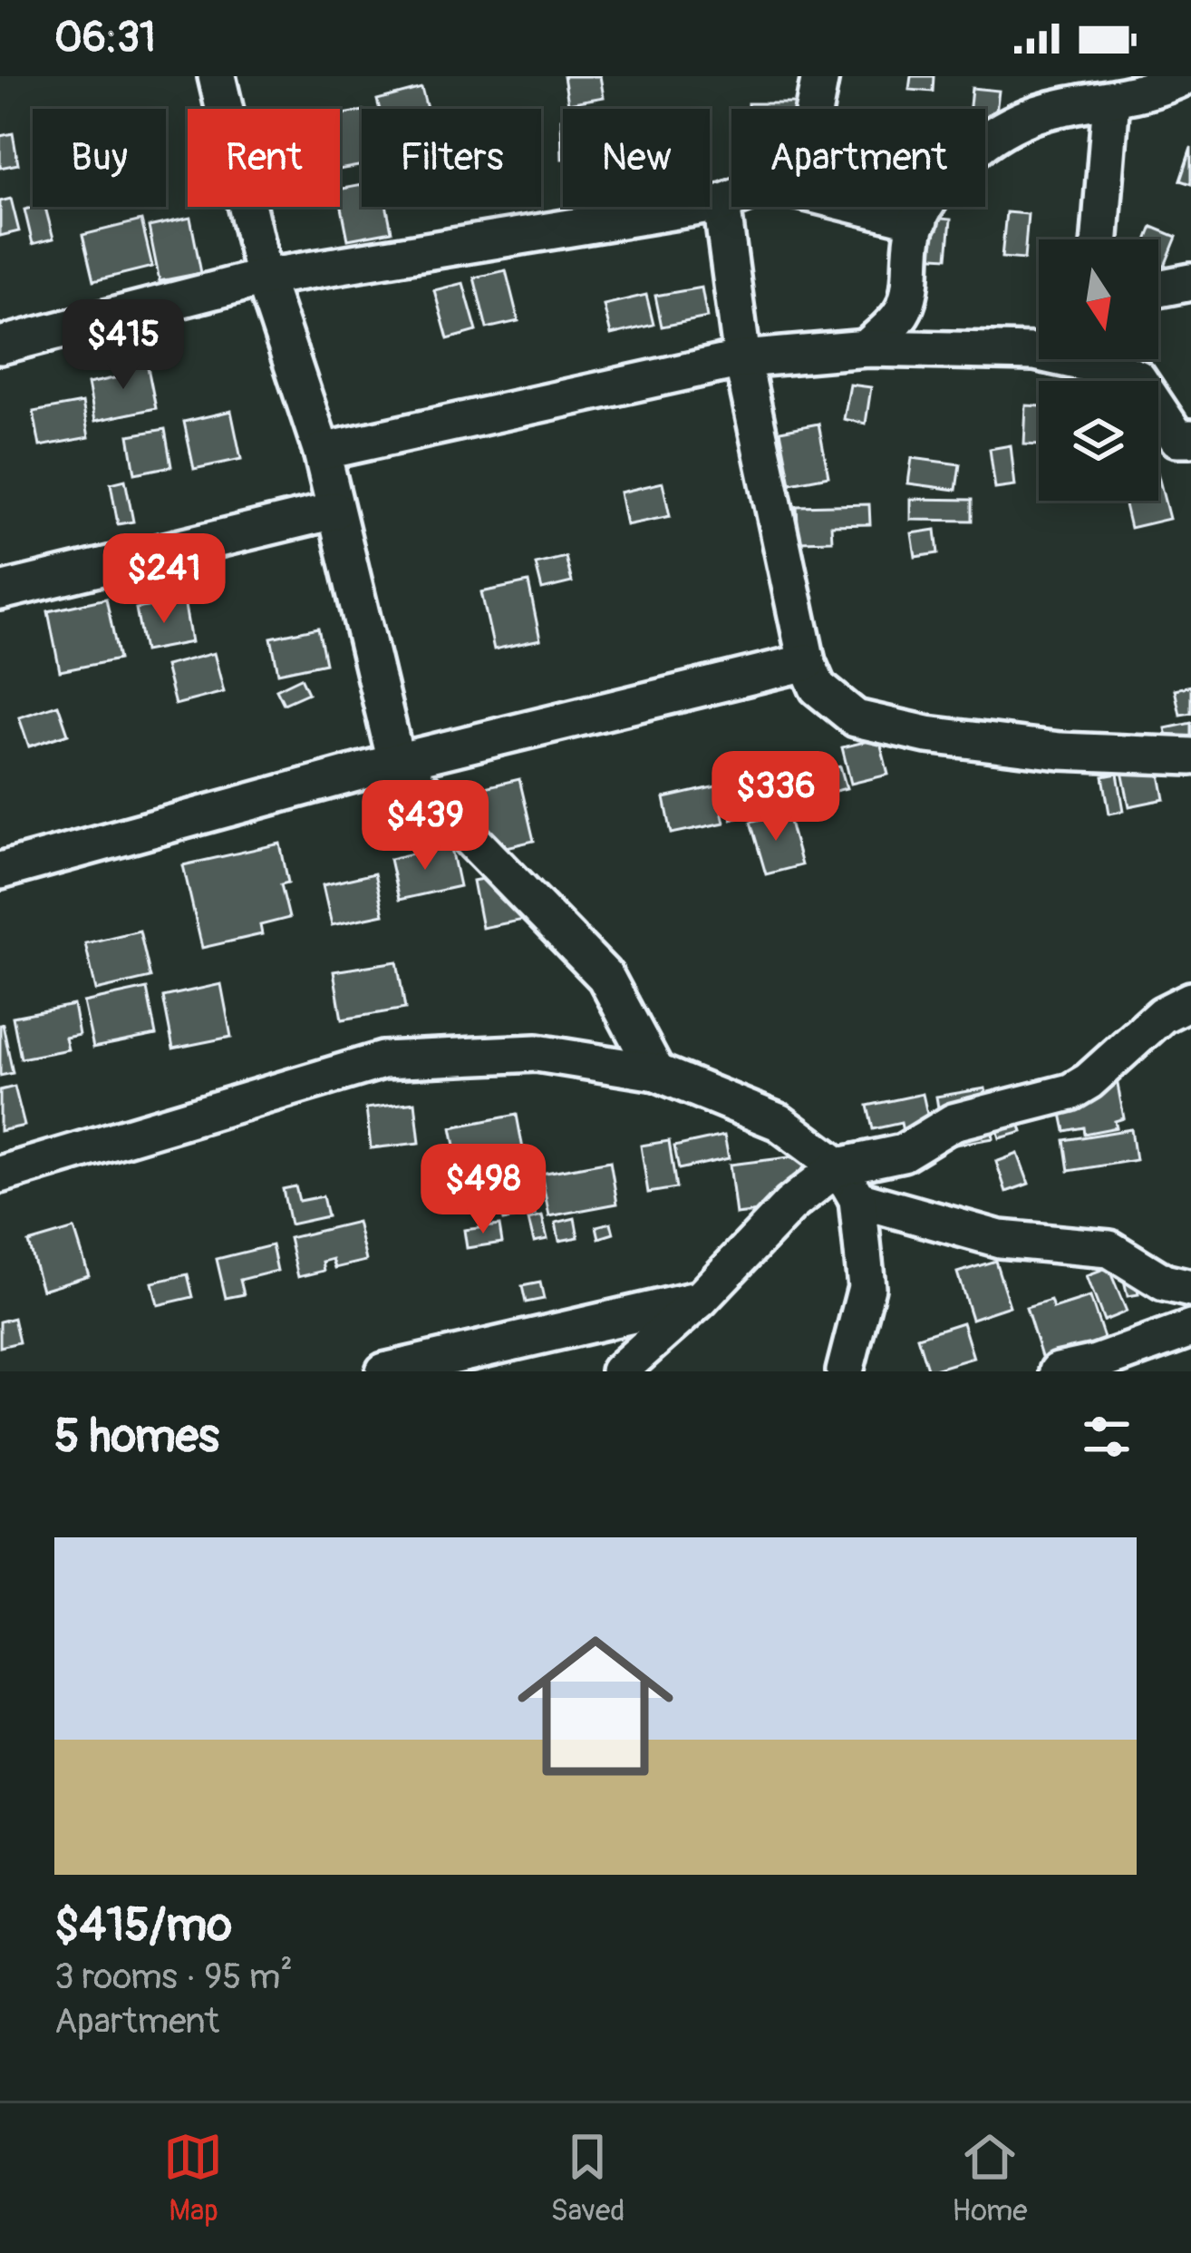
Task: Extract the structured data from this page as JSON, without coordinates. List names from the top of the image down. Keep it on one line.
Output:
{"north":"bottom","page":{"status":"06:31","chip":["Buy","Rent","Filters","New","Apartment"],"price":["$415","$241","$336","$439","$498"],"heading":"5 homes","list":[{"name":"$415/mo","note":"3 rooms · 95 m² · Apartment"}],"tabs":["Map","Saved","Home"]}}
